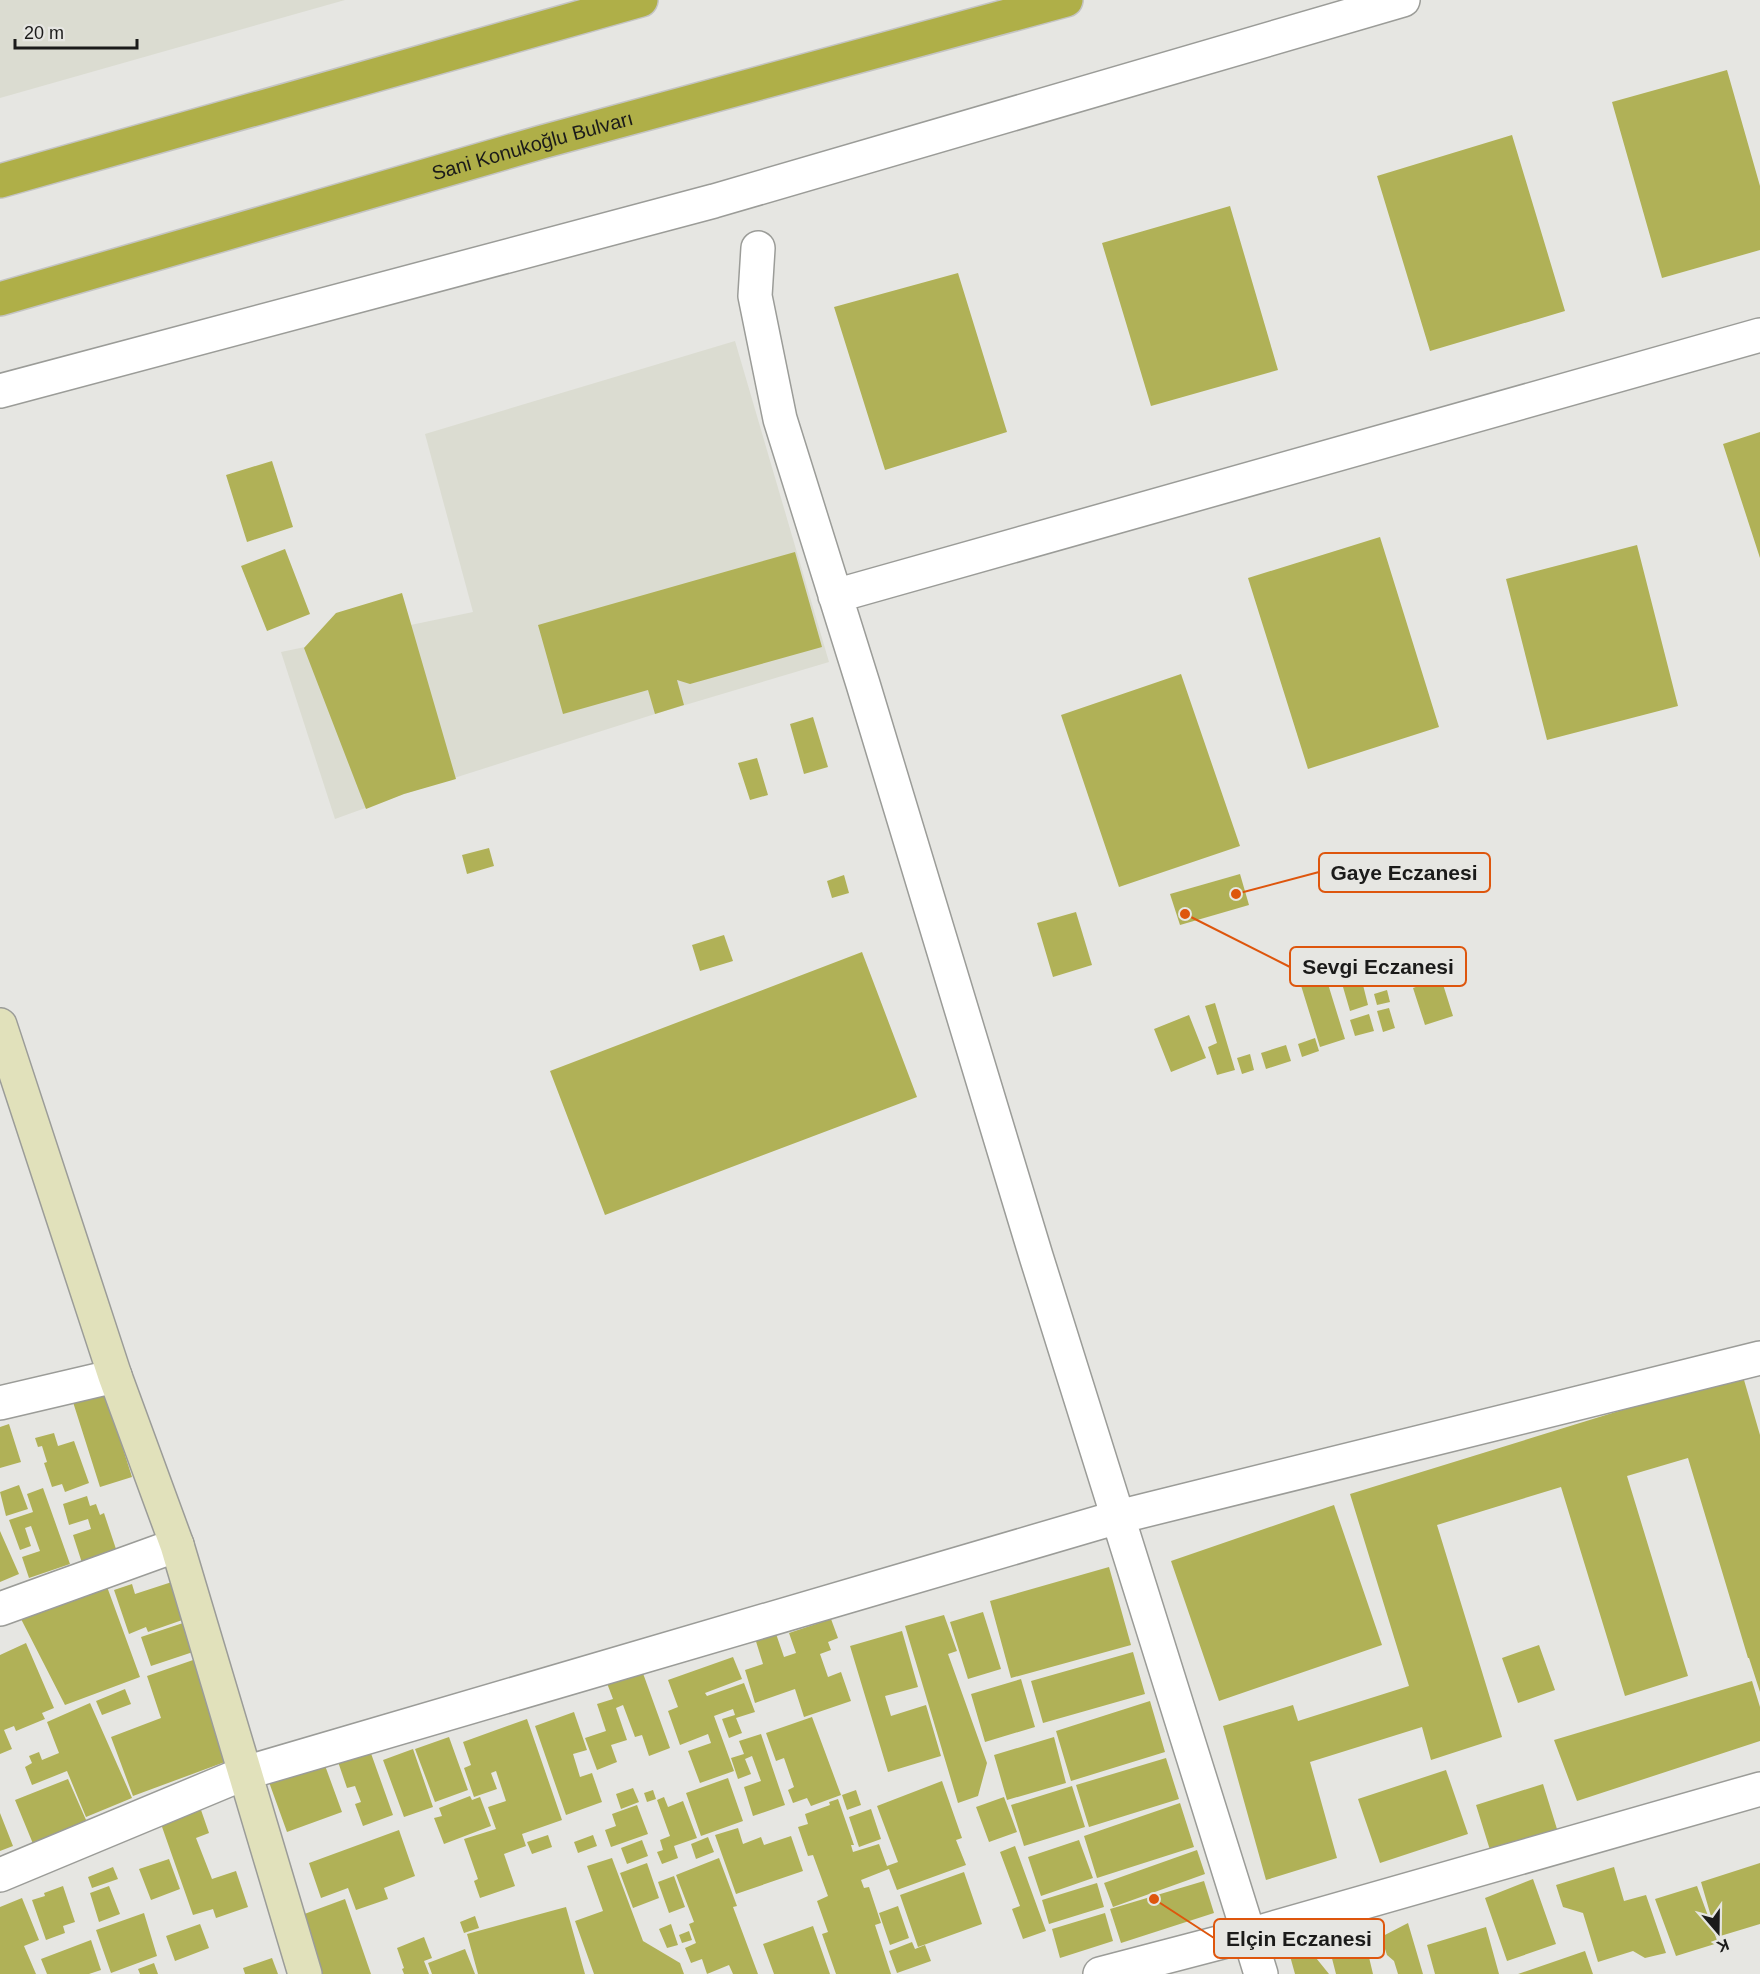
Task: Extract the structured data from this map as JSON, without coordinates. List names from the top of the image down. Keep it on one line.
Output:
{"streets":{"highway":["Sani Konukoğlu Bulvarı"]},"places":["Gaye Eczanesi","Sevgi Eczanesi","Elçin Eczanesi"],"scale_bar":"20 m","north":"bottom"}
